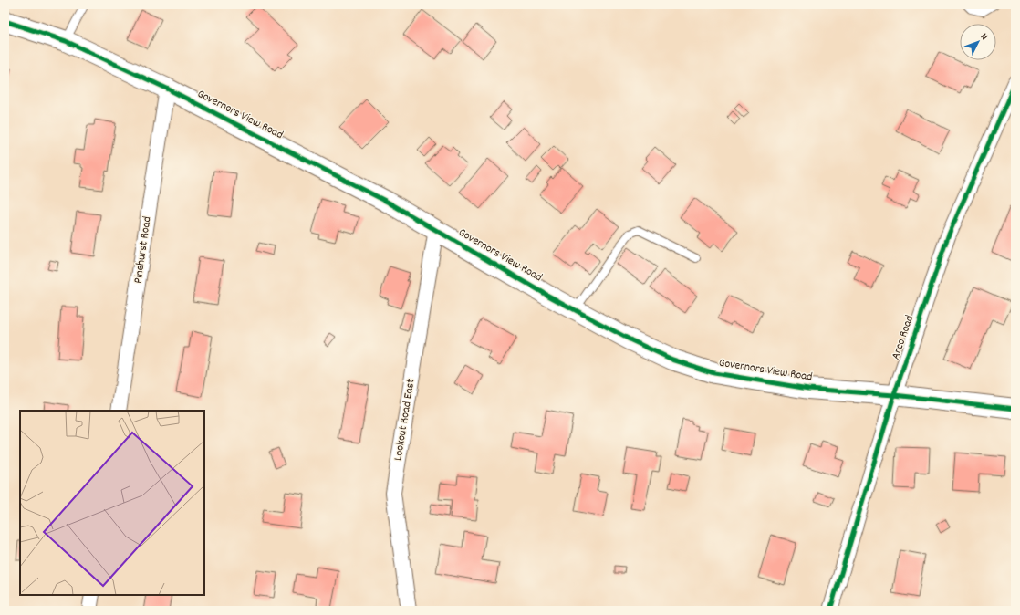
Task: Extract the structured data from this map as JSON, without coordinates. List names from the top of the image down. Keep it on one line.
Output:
{"streets":{"street":["Governors View Road","Pinehurst Road","Arco Road","Lookout Road East"]},"crossings":[["Governors View Road","Pinehurst Road"],["Governors View Road","Arco Road"],["Governors View Road","Lookout Road East"]],"north":"top right"}
